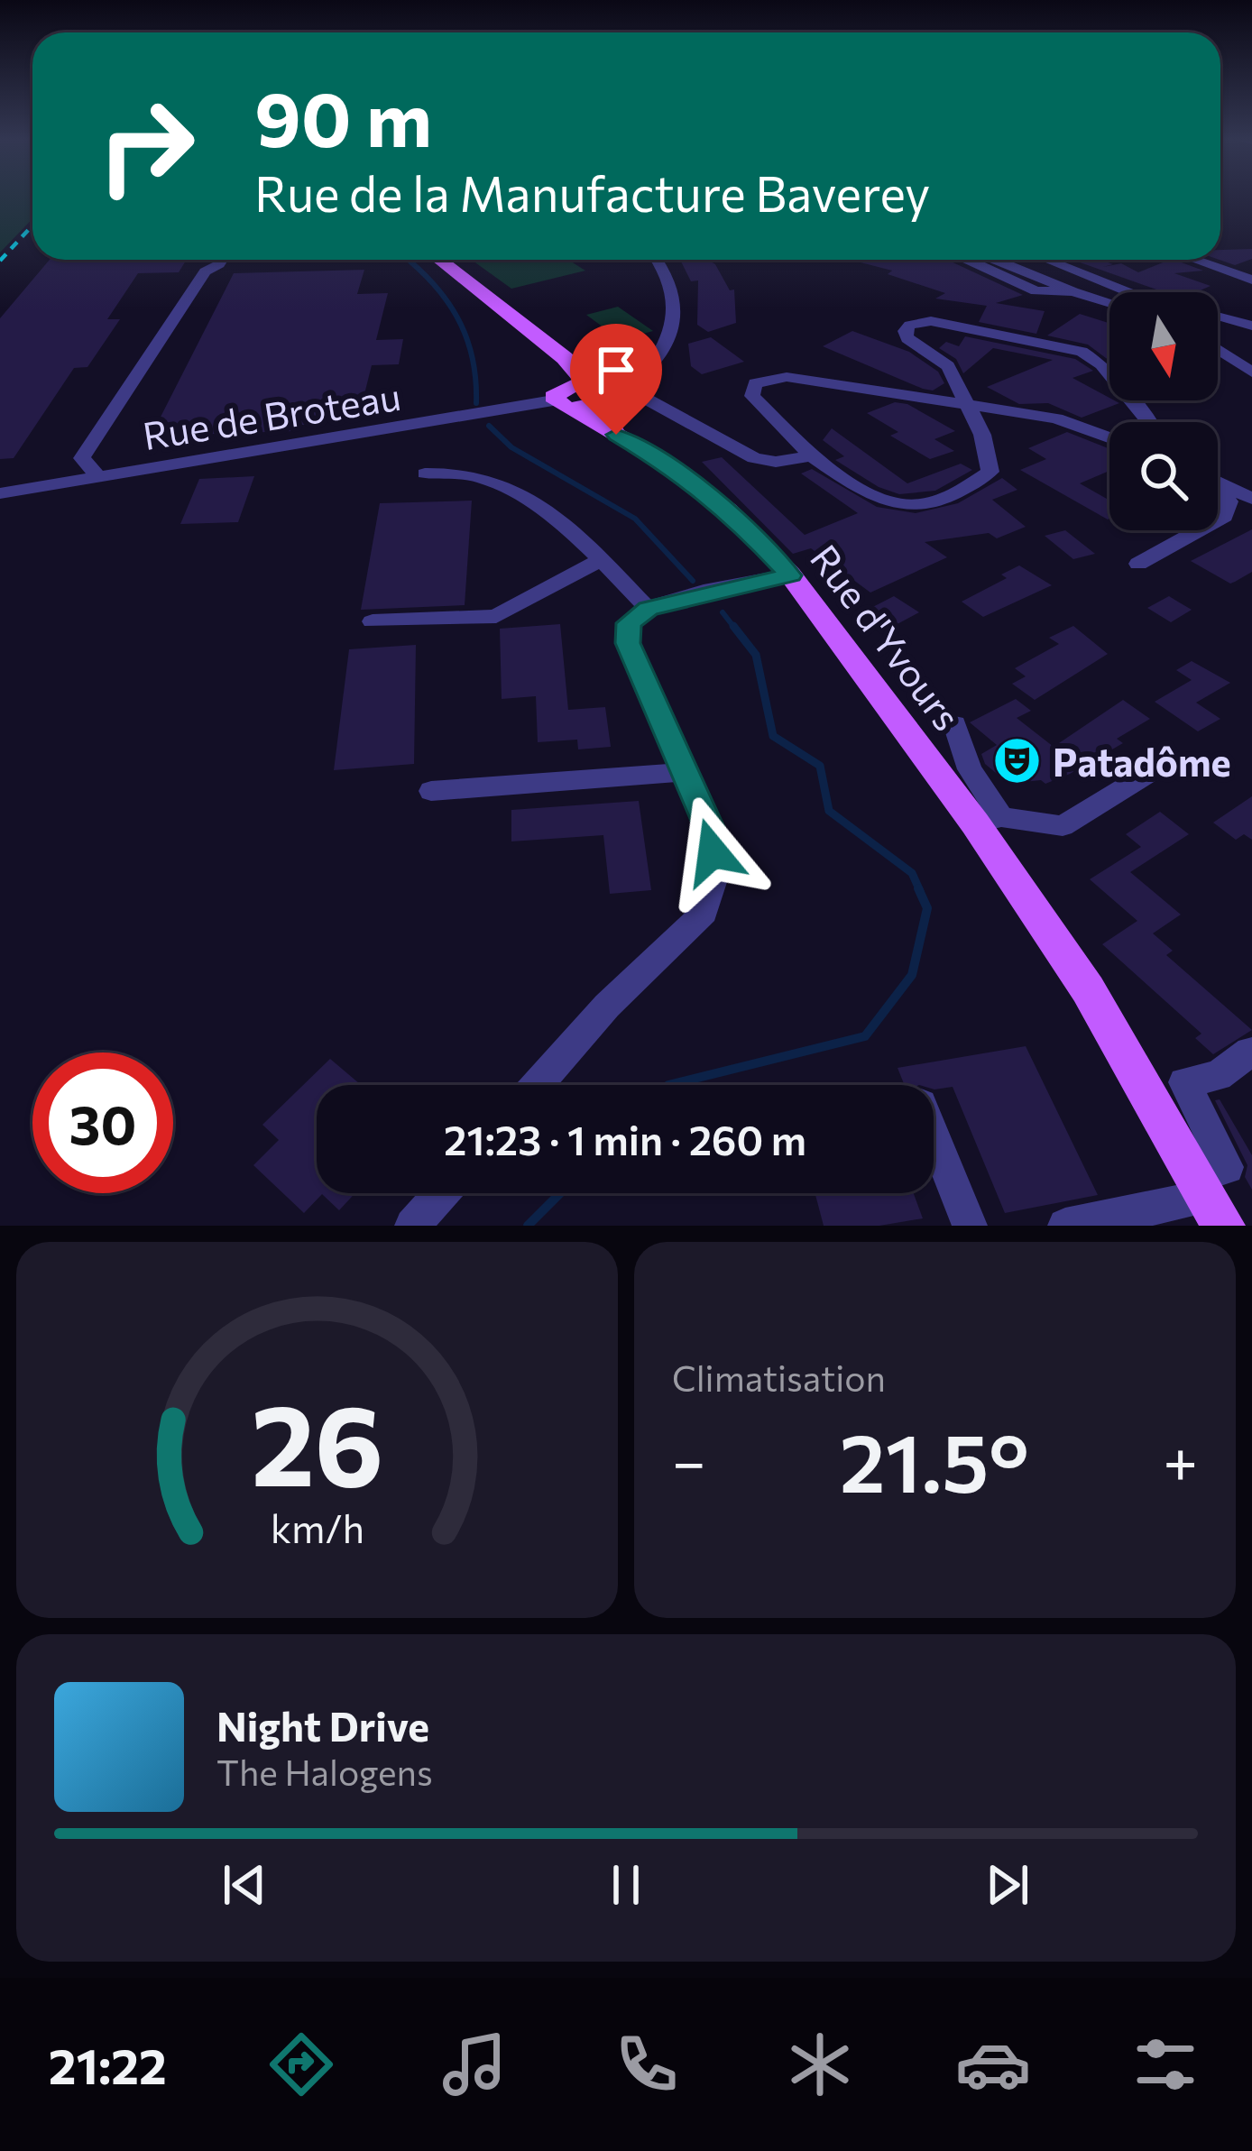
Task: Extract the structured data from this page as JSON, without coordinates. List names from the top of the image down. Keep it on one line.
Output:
{"streets":{"main road":["Rue d'Yvours"],"street":["Rue de Broteau"]},"crossings":[["Rue de Broteau","Rue d'Yvours"]],"places":{"theatre":["Patadôme"]},"north":"bottom","page":{"turn":["90 m","Rue de la Manufacture Baverey"],"limit":"30","trip":"21:23 · 1 min · 260 m","tile":"Climatisation","heat":["−","21.5°","+"],"song":["Night Drive","The Halogens"],"tabs":"21:22","gauge":["26","km/h"]}}
